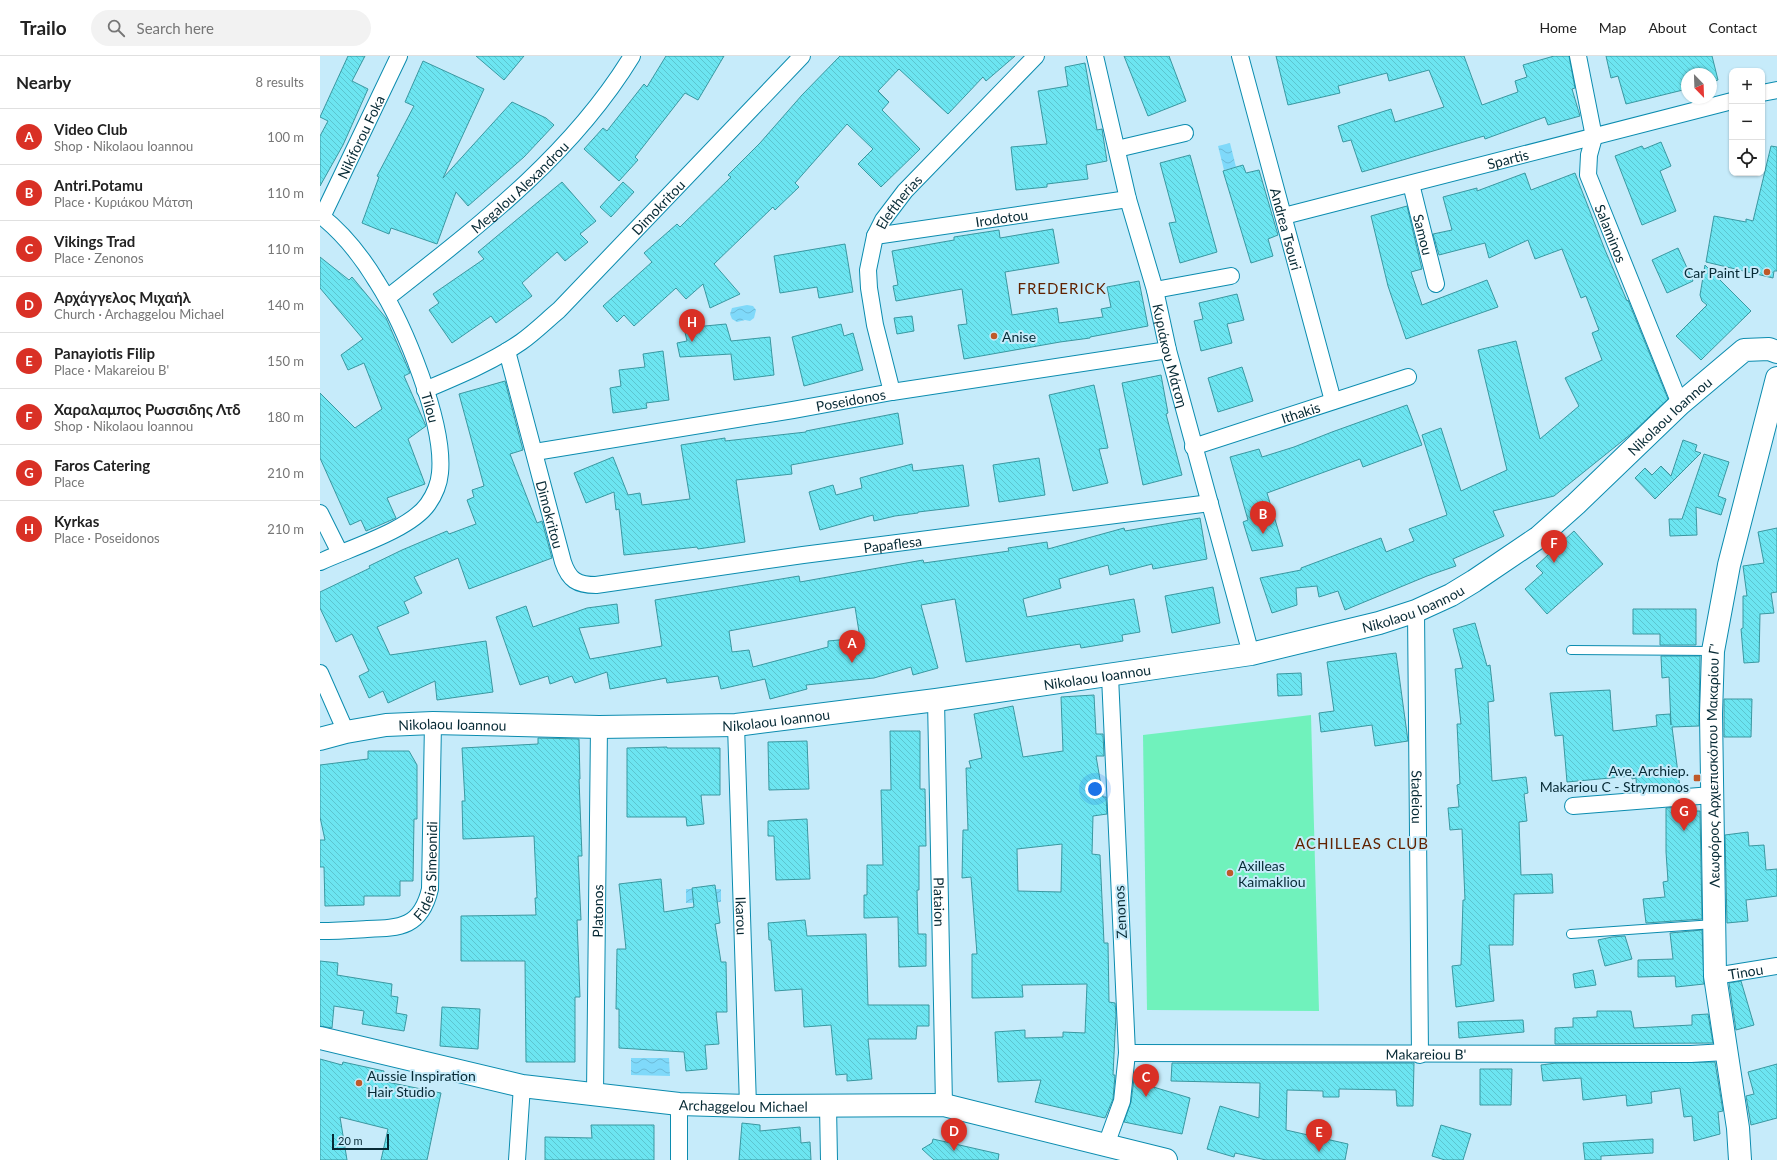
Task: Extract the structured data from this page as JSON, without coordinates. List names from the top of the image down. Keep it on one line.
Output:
{"streets":{"street":["Nikiforou Foka","Spartis","Megalou Alexandrou","Eleftherias","Dimokritou","Irodotou","Andrea Tsouri","Salaminos","Samou","Κυριάκου Μάτση","Poseidonos","Tilou","Ithakis","Nikolaou Ioannou","Papaflesa","Λεωφόρος Αρχιεπισκόπου Μακαρίου Γ'","Stadeiou","Fideia Simeonidi","Plataion","Platonos","Zenonos","Ikarou","Tinou","Makareiou B'","Archaggelou Michael"]},"crossings":[["Nikiforou Foka","Tilou"],["Spartis","Andrea Tsouri"],["Spartis","Salaminos"],["Spartis","Samou"],["Megalou Alexandrou","Tilou"],["Eleftherias","Irodotou"],["Eleftherias","Poseidonos"],["Dimokritou","Poseidonos"],["Dimokritou","Tilou"],["Dimokritou","Papaflesa"],["Irodotou","Κυριάκου Μάτση"],["Andrea Tsouri","Ithakis"],["Salaminos","Nikolaou Ioannou"],["Κυριάκου Μάτση","Poseidonos"],["Κυριάκου Μάτση","Ithakis"],["Κυριάκου Μάτση","Nikolaou Ioannou"],["Κυριάκου Μάτση","Papaflesa"],["Nikolaou Ioannou","Stadeiou"],["Nikolaou Ioannou","Fideia Simeonidi"],["Nikolaou Ioannou","Plataion"],["Nikolaou Ioannou","Platonos"],["Nikolaou Ioannou","Zenonos"],["Nikolaou Ioannou","Ikarou"],["Λεωφόρος Αρχιεπισκόπου Μακαρίου Γ'","Tinou"],["Λεωφόρος Αρχιεπισκόπου Μακαρίου Γ'","Makareiou B'"],["Stadeiou","Makareiou B'"],["Plataion","Archaggelou Michael"],["Platonos","Archaggelou Michael"],["Zenonos","Makareiou B'"],["Zenonos","Archaggelou Michael"],["Ikarou","Archaggelou Michael"]],"districts":["FREDERICK","ACHILLEAS CLUB"],"places":{"other":["Car Paint LP","Anise","Axilleas Kaimakliou","Aussie Inspiration Hair Studio"],"transit":["Ave. Archiep. Makariou C - Strymonos"]},"scale_bar":"20 m","north":"bottom right","page":{"header":"Trailo","search":"Search here","nav":["Home","Map","About","Contact"],"heading":["Nearby","8 results"],"map_buttons":["+","−"],"list":[{"mark":"A","name":"Video Club","note":"Shop · Nikolaou Ioannou","value":"100 m"},{"mark":"B","name":"Antri.Potamu","note":"Place · Κυριάκου Μάτση","value":"110 m"},{"mark":"C","name":"Vikings Trad","note":"Place · Zenonos","value":"110 m"},{"mark":"D","name":"Αρχάγγελος Μιχαήλ","note":"Church · Archaggelou Michael","value":"140 m"},{"mark":"E","name":"Panayiotis Filip","note":"Place · Makareiou B'","value":"150 m"},{"mark":"F","name":"Χαραλαμπος Ρωσσιδης Λτδ","note":"Shop · Nikolaou Ioannou","value":"180 m"},{"mark":"G","name":"Faros Catering","note":"Place","value":"210 m"},{"mark":"H","name":"Kyrkas","note":"Place · Poseidonos","value":"210 m"}],"pins":["H","B","F","A","G","C","D","E"],"scale":"20 m"}}
